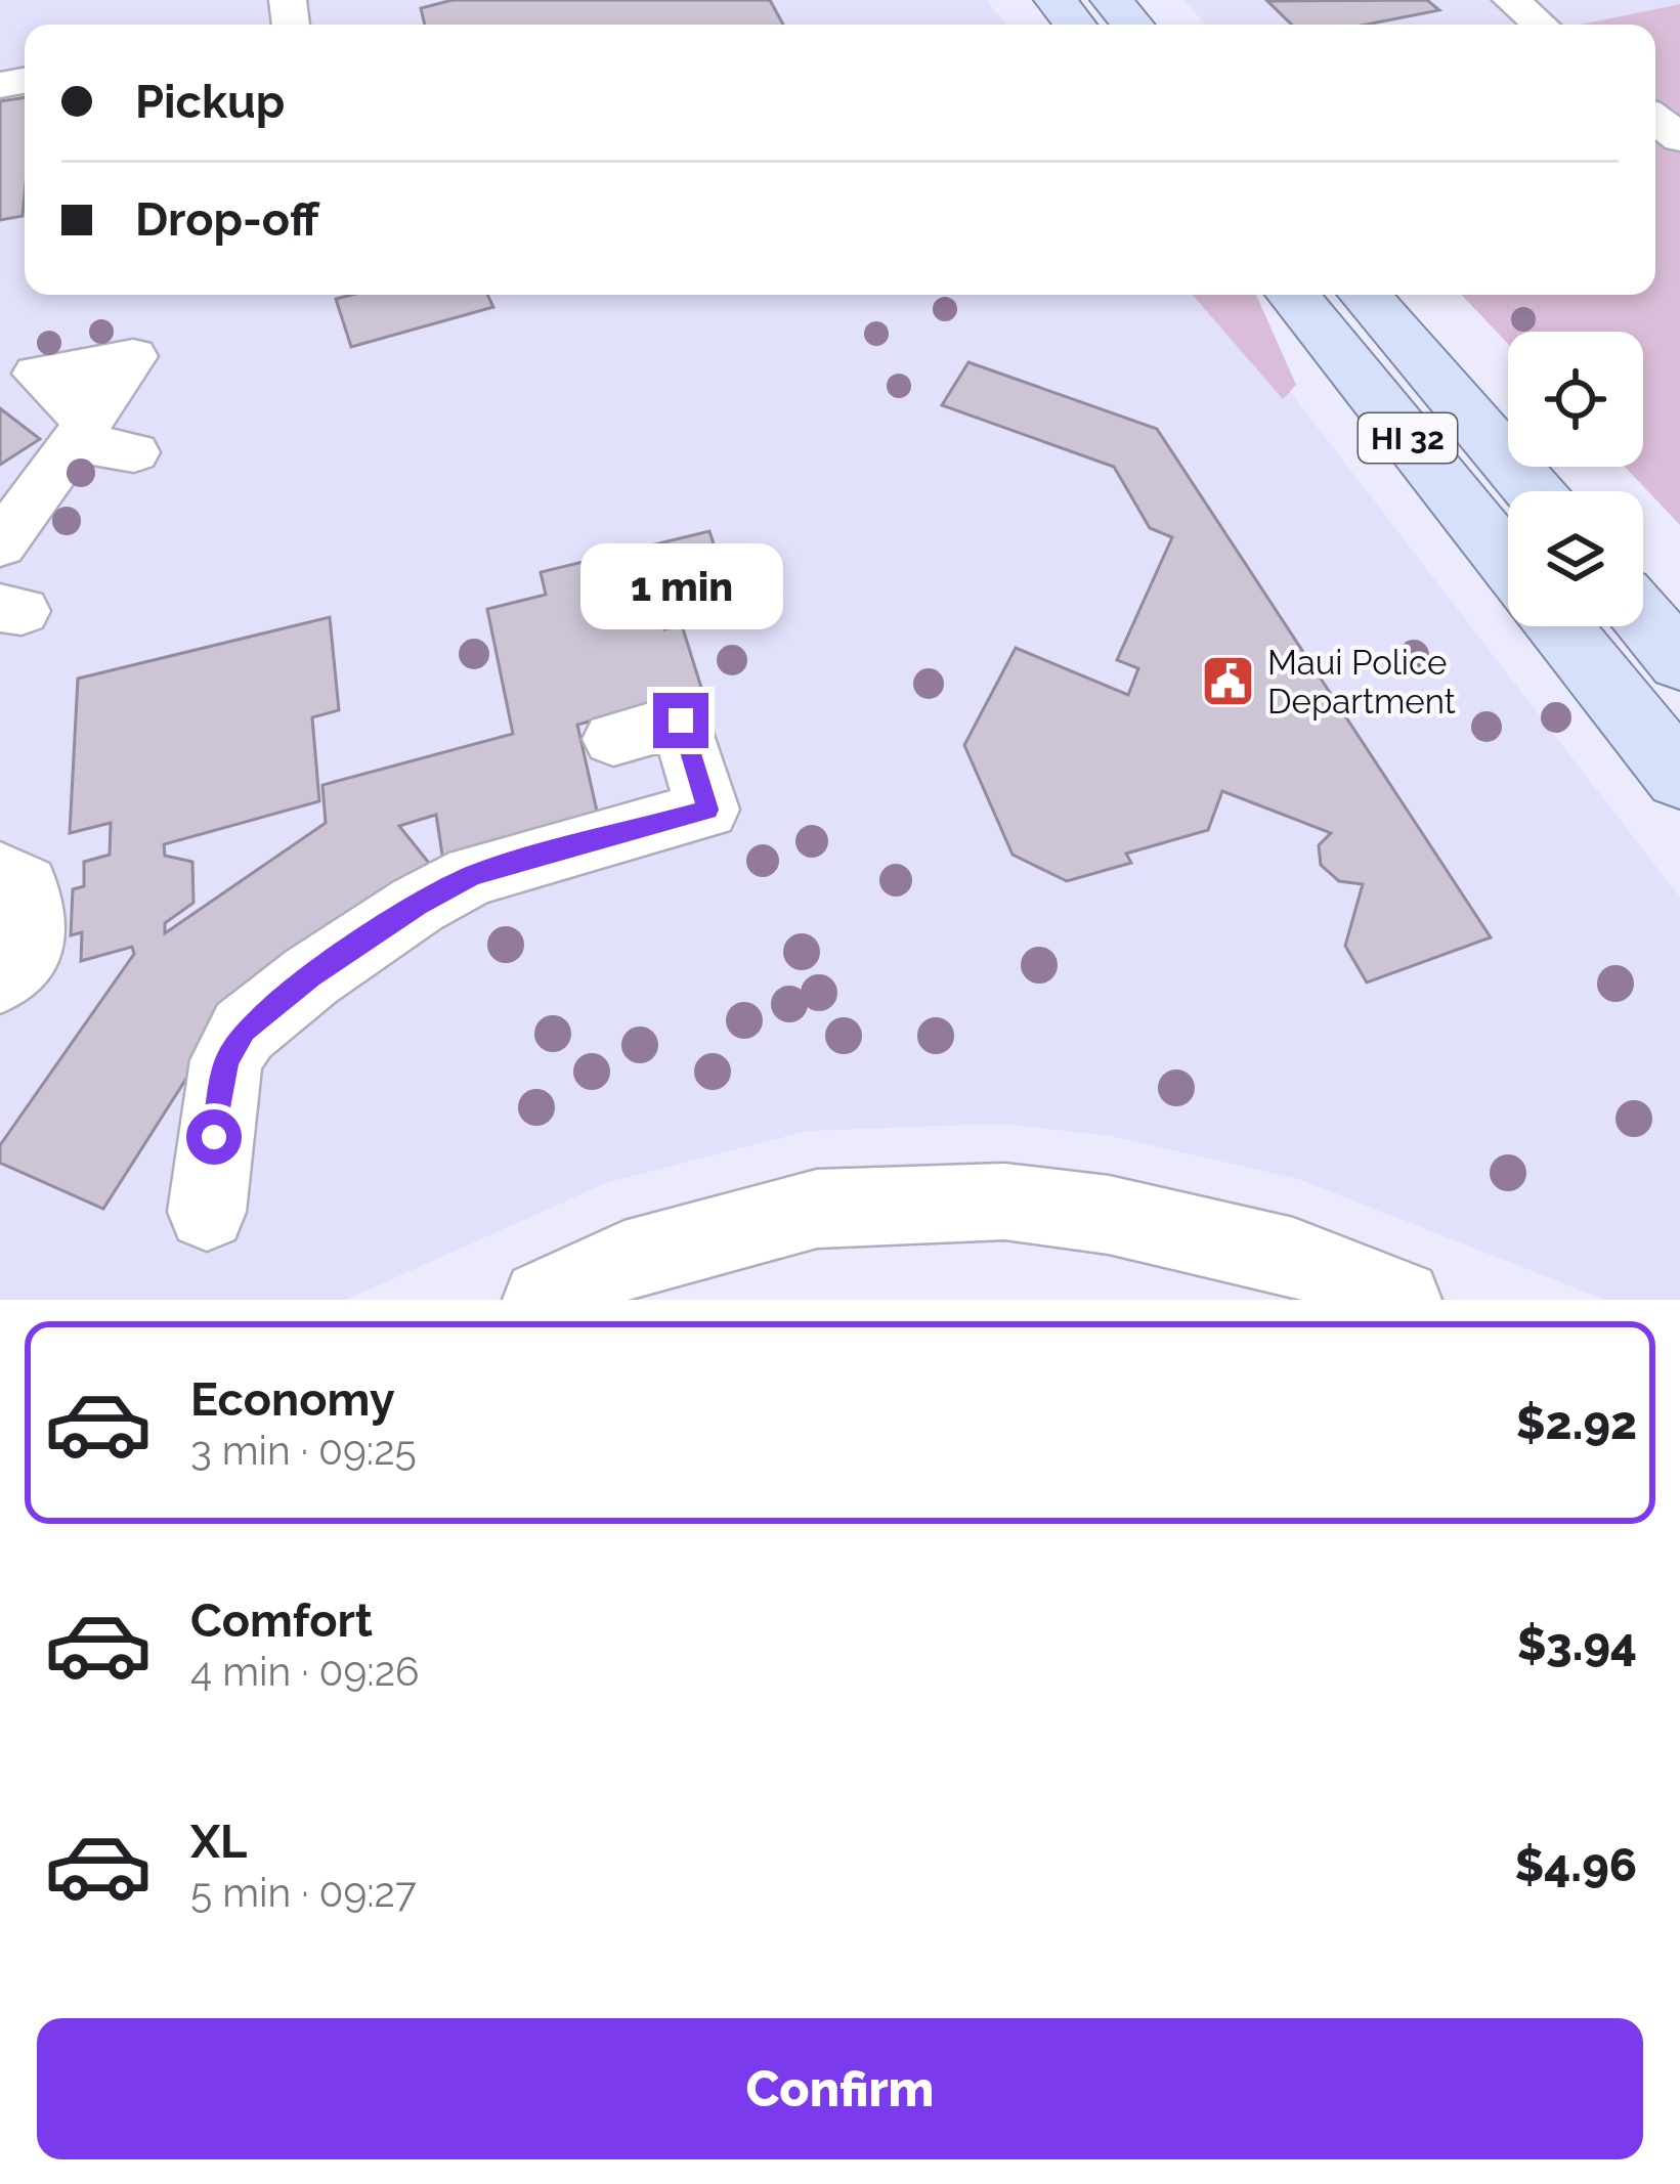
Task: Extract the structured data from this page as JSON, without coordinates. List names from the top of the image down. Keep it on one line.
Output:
{"streets":{"main road":["HI 32"]},"places":{"public building":["Maui Police Department"]},"page":{"banner":["Pickup","Drop-off"],"bubble":"1 min","list":[{"name":"Economy","note":"3 min · 09:25","value":"$2.92"},{"name":"Comfort","note":"4 min · 09:26","value":"$3.94"},{"name":"XL","note":"5 min · 09:27","value":"$4.96"}],"buttons":"Confirm"}}
